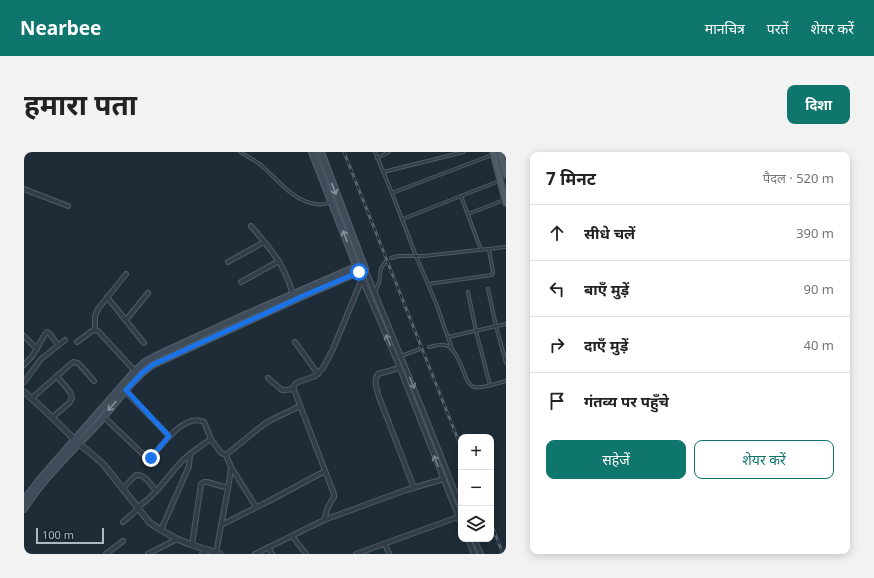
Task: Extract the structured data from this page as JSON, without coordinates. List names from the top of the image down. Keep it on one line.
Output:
{"scale_bar":"100 m","page":{"header":"Nearbee","nav":["मानचित्र","परतें","शेयर करें"],"title":"हमारा पता","buttons":["दिशा",["सहेजें","शेयर करें"]],"heading":["7 मिनट","पैदल · 520 m"],"list":[["सीधे चलें","390 m"],["बाएँ मुड़ें","90 m"],["दाएँ मुड़ें","40 m"],"गंतव्य पर पहुँचे"],"map_buttons":["+","−"],"scale":"100 m"}}
